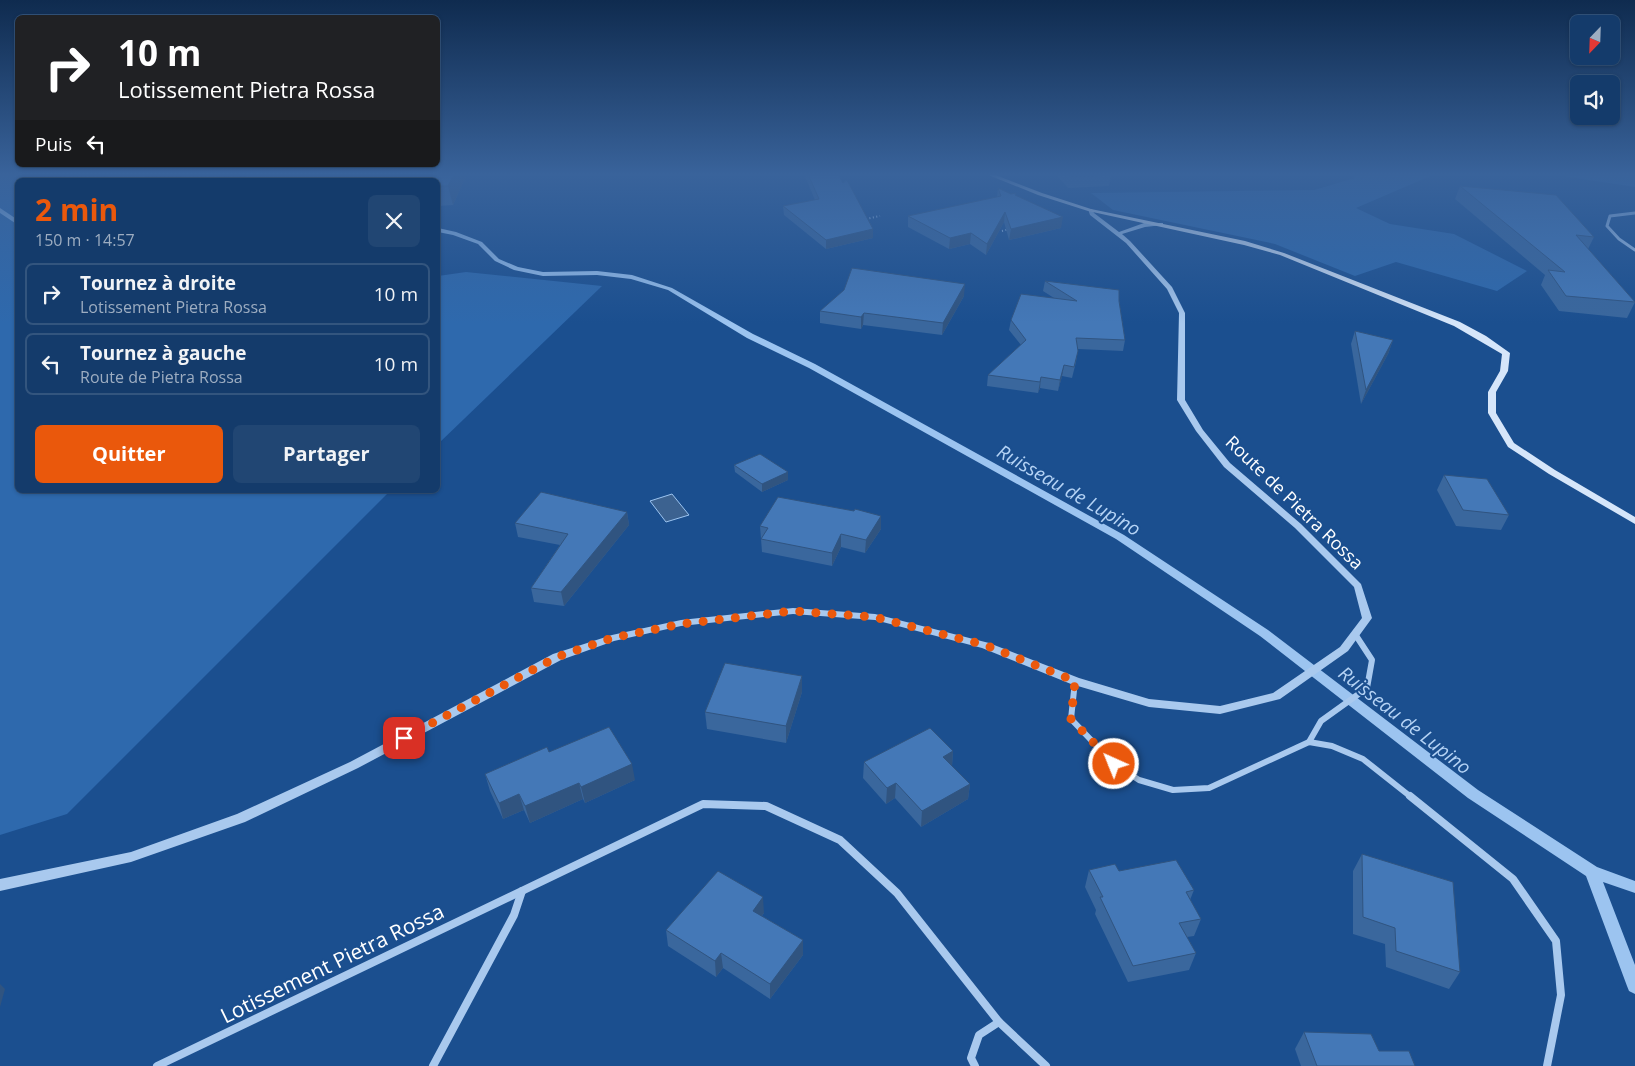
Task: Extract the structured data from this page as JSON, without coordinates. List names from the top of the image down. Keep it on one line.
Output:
{"streets":{"street":["Route de Pietra Rossa","Lotissement Pietra Rossa"]},"water":["Ruisseau de Lupino"],"north":"bottom left","page":{"turn":["10 m","Lotissement Pietra Rossa"],"then":"Puis","heading":["2 min","150 m · 14:57"],"list":[{"name":"Tournez à droite","note":"Lotissement Pietra Rossa","value":"10 m"},{"name":"Tournez à gauche","note":"Route de Pietra Rossa","value":"10 m"}],"buttons":["Quitter","Partager"]}}
